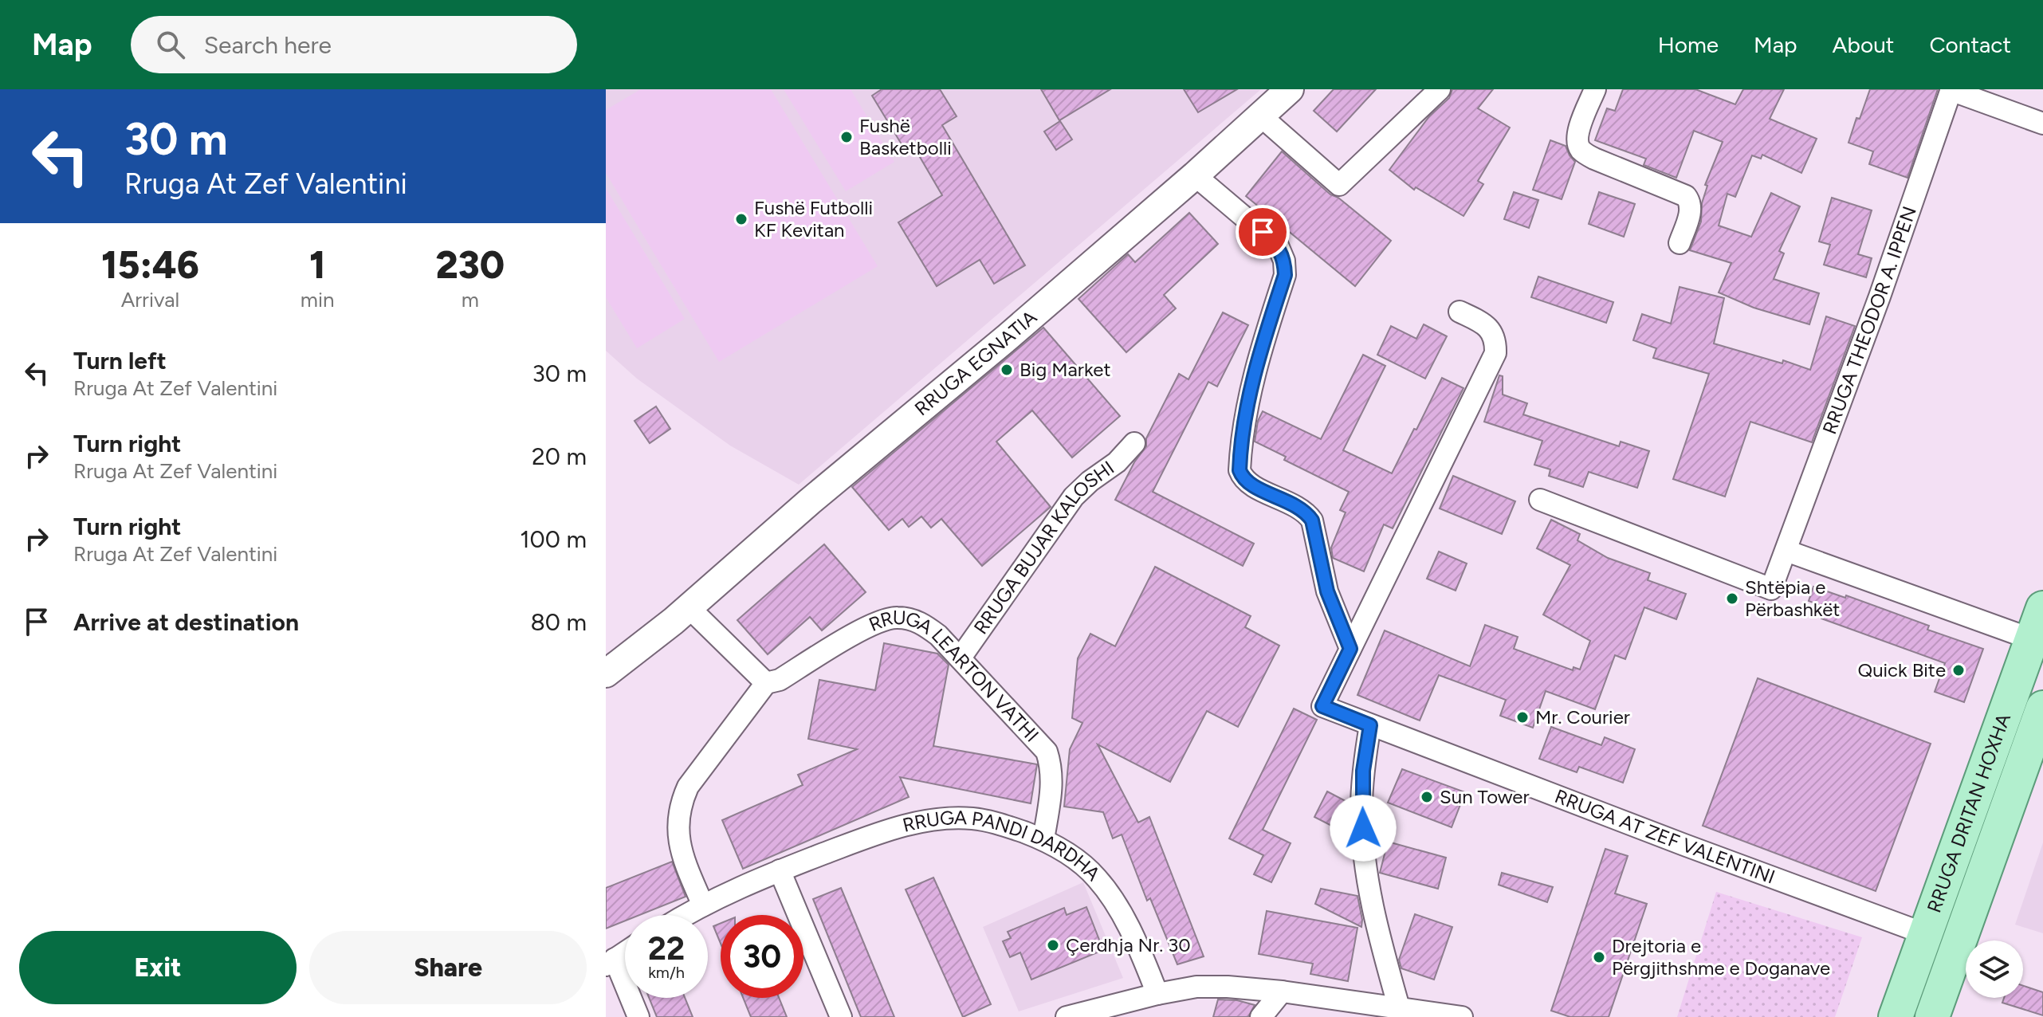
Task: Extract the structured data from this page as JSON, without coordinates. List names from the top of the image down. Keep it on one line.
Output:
{"streets":{"main road":["RRUGA DRITAN HOXHA"],"street":["RRUGA THEODOR A. IPPEN","RRUGA EGNATIA","RRUGA BUJAR KALOSHI","RRUGA LEARTON VATHI","RRUGA AT ZEF VALENTINI","RRUGA PANDI DARDHA"]},"crossings":[["RRUGA BUJAR KALOSHI","RRUGA LEARTON VATHI"],["RRUGA LEARTON VATHI","RRUGA PANDI DARDHA"],["RRUGA DRITAN HOXHA","RRUGA AT ZEF VALENTINI"]],"places":["Fushë Basketbolli","Fushë Futbolli KF Kevitan","Big Market","Shtëpia e Përbashkët","Quick Bite","Mr. Courier","Sun Tower","Çerdhja Nr. 30","Drejtoria e Përgjithshme e Doganave"],"page":{"header":"Map","search":"Search here","nav":["Home","Map","About","Contact"],"turn":["30 m","Rruga At Zef Valentini"],"eta":["15:46","Arrival","1","min","230","m"],"list":[{"name":"Turn left","note":"Rruga At Zef Valentini","value":"30 m"},{"name":"Turn right","note":"Rruga At Zef Valentini","value":"20 m"},{"name":"Turn right","note":"Rruga At Zef Valentini","value":"100 m"},{"name":"Arrive at destination","value":"80 m"}],"speed":"22 km/h","limit":"30","buttons":["Exit","Share"]}}
